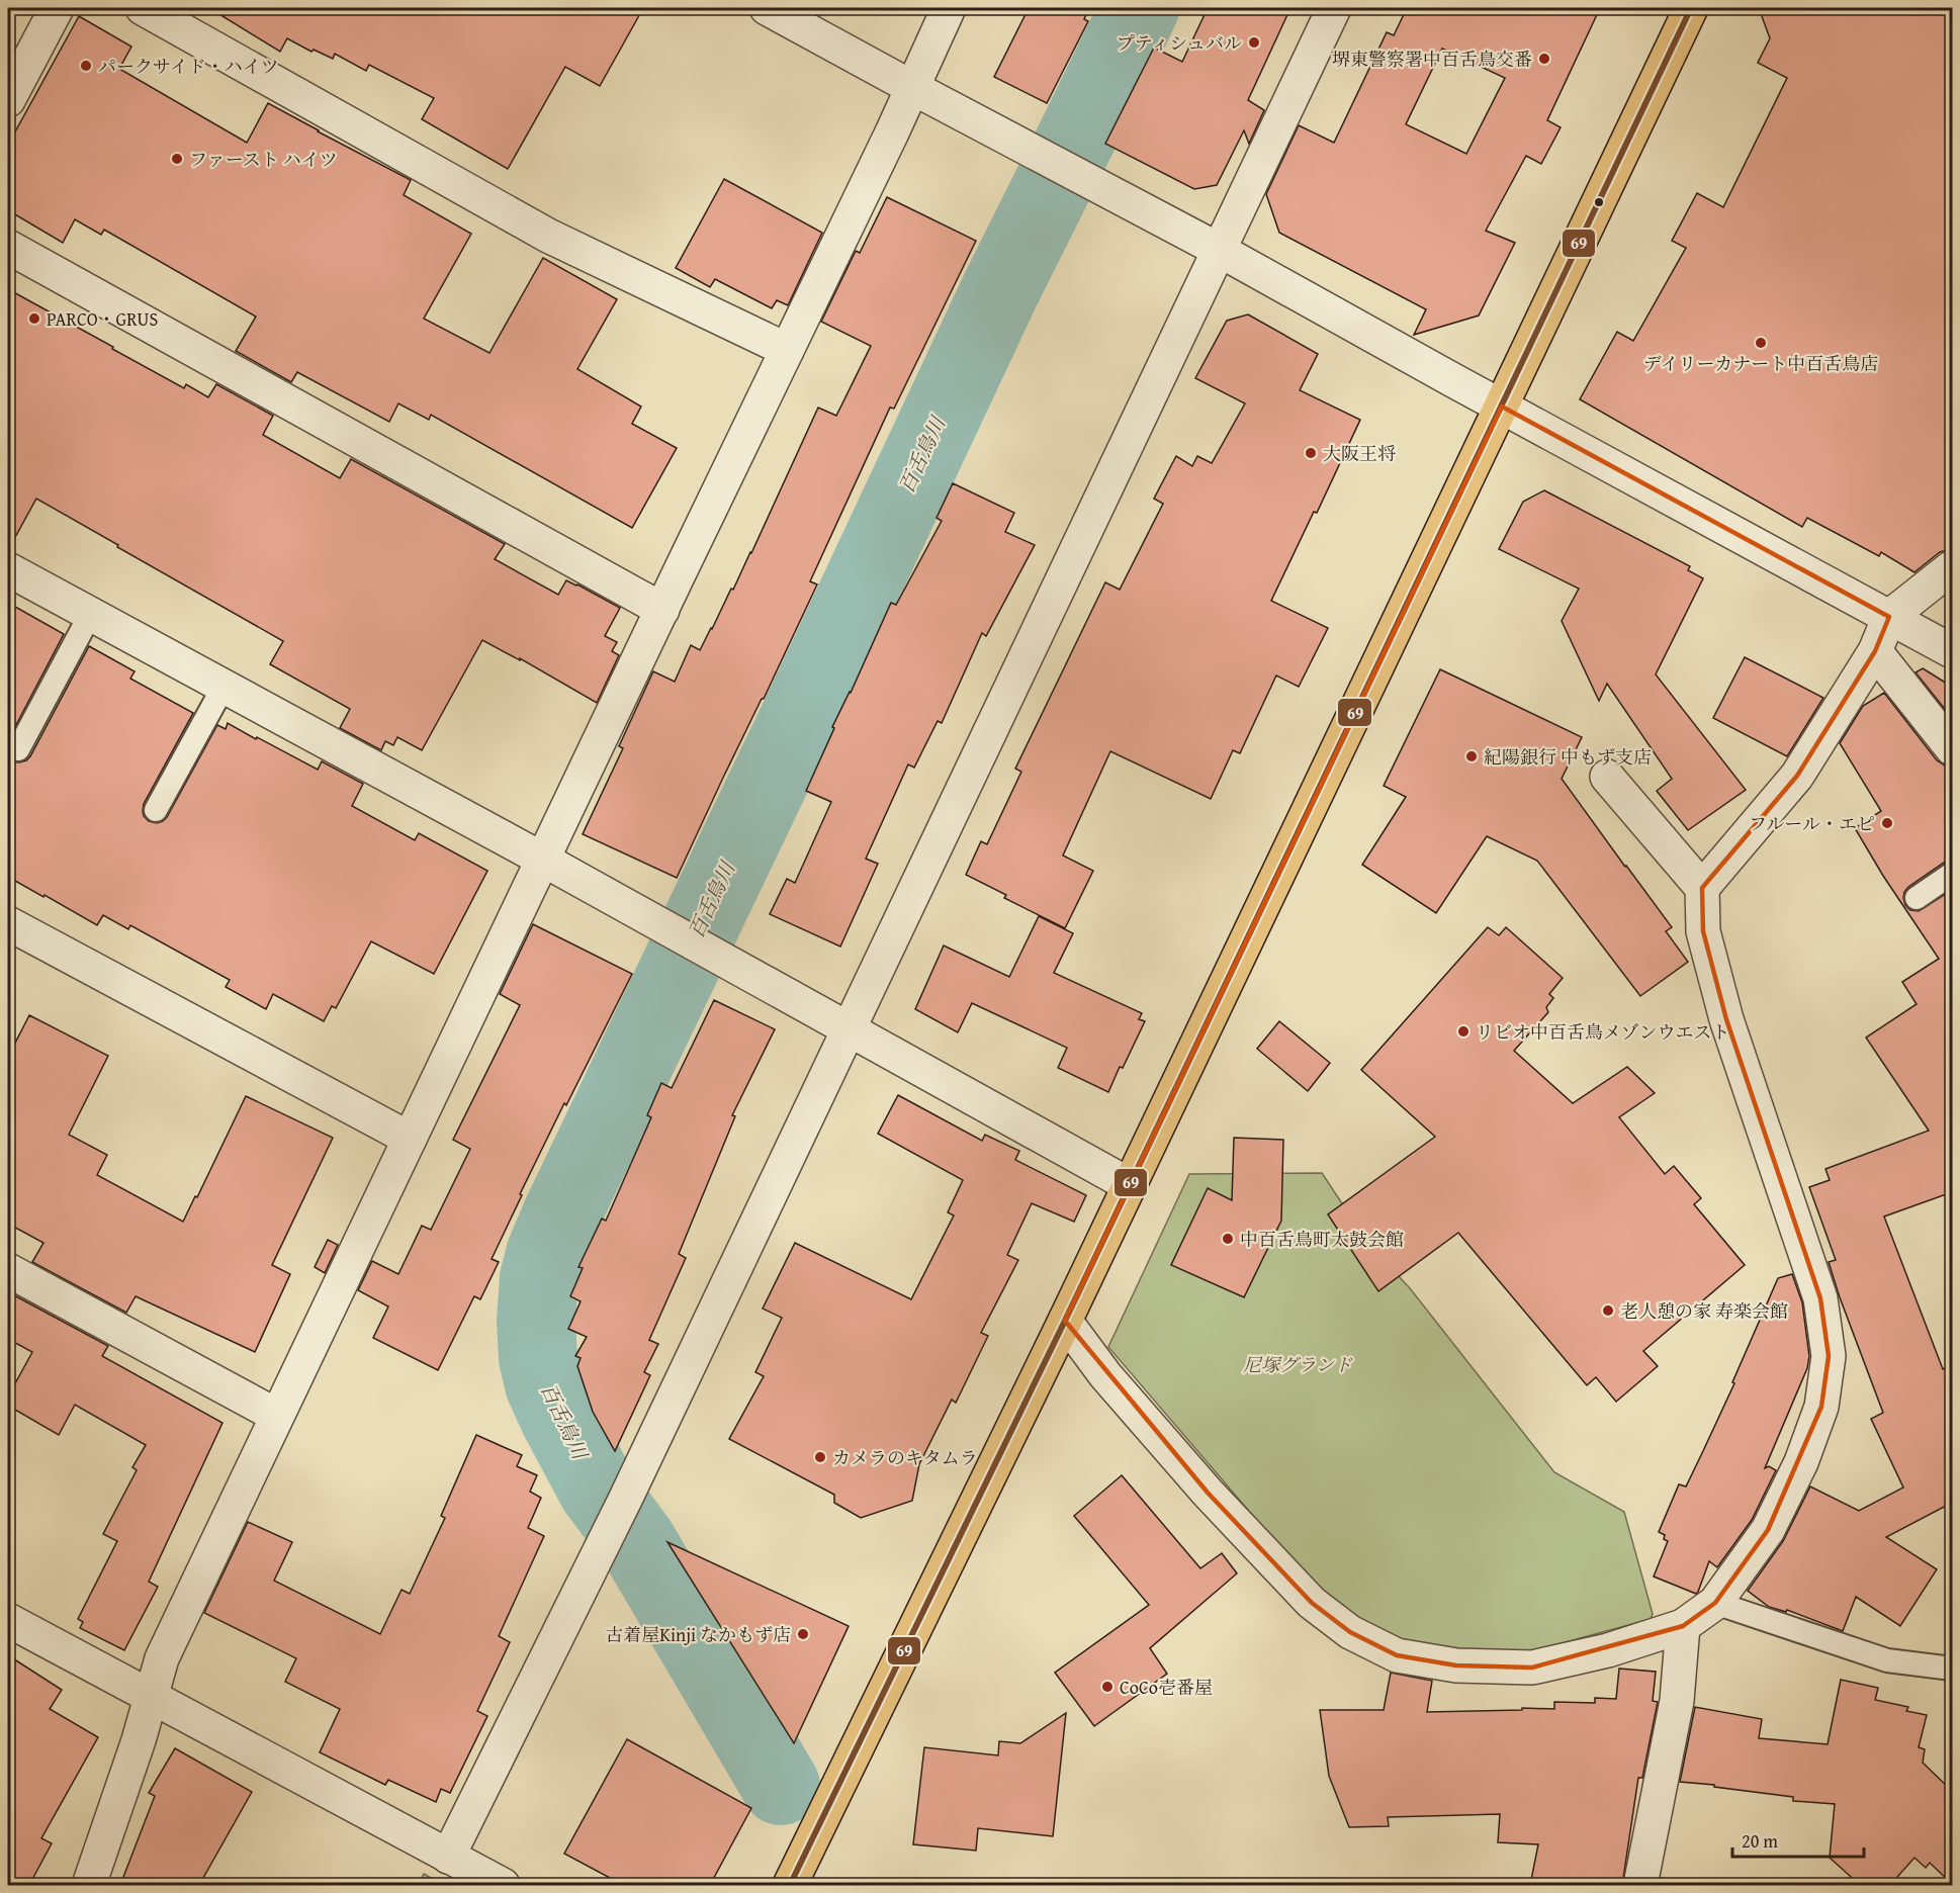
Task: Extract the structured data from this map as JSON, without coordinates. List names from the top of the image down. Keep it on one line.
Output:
{"water":["百舌鳥川"],"parks":["尼塚グランド"],"places":["プティシュバル","堺東警察署中百舌鳥交番","パークサイド・ハイツ","ファースト ハイツ","PARCO・GRUS","デイリーカナート中百舌鳥店","大阪王将","紀陽銀行 中もず支店","フルール・エピ","リビオ中百舌鳥メゾンウエスト","中百舌鳥町太鼓会館","老人憩の家 寿楽会館","カメラのキタムラ","古着屋Kinji なかもず店","CoCo壱番屋"],"lines":["transit line 69"],"scale_bar":"20 m"}
